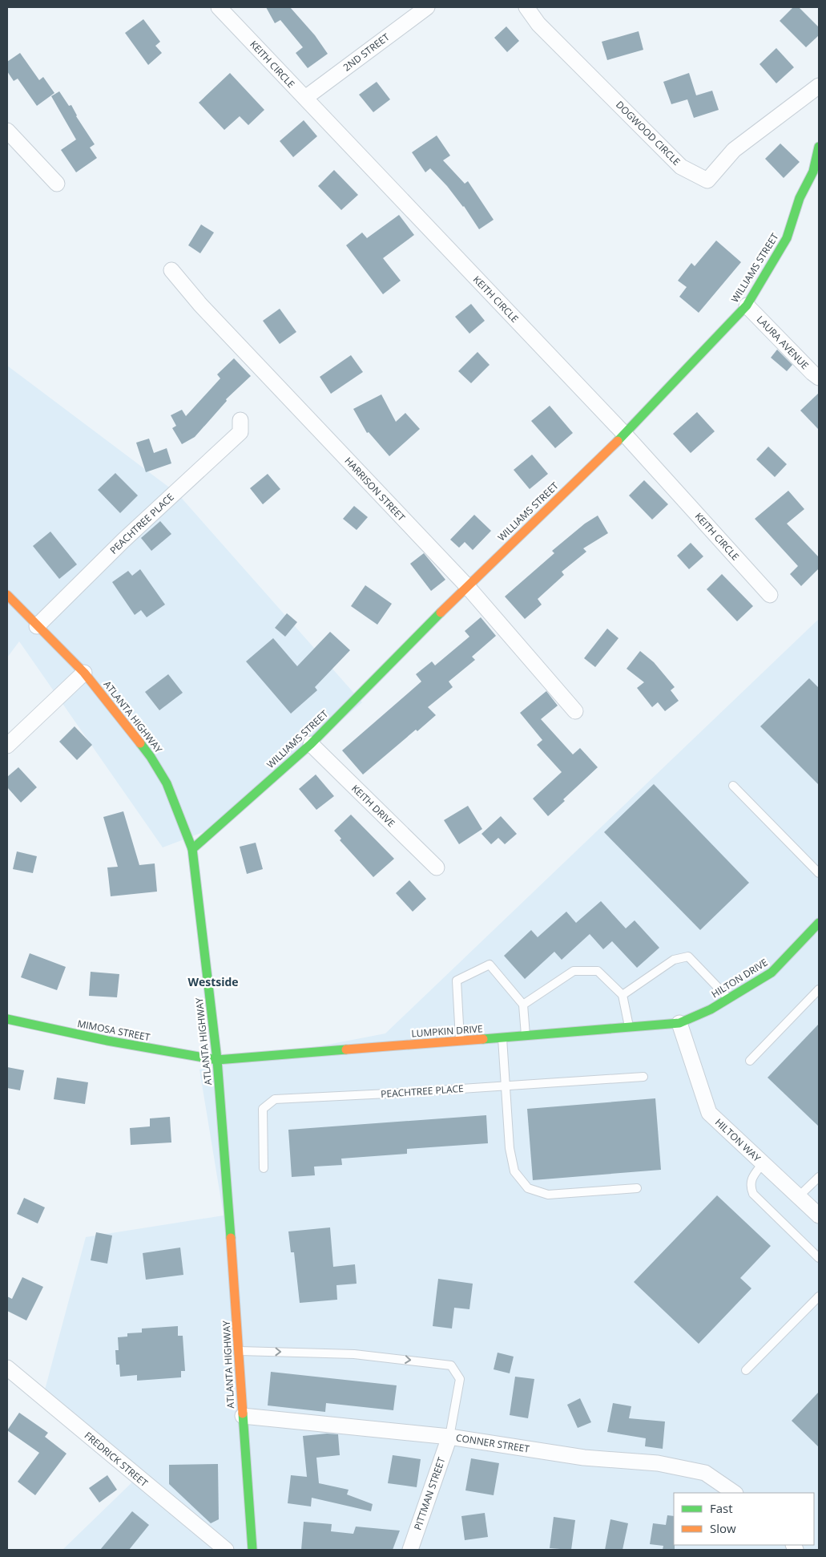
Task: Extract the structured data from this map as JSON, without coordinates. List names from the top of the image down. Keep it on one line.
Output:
{"streets":{"street":["2ND STREET","KEITH CIRCLE","DOGWOOD CIRCLE","WILLIAMS STREET","LAURA AVENUE","HARRISON STREET","PEACHTREE PLACE","ATLANTA HIGHWAY","KEITH DRIVE","HILTON DRIVE","MIMOSA STREET","LUMPKIN DRIVE","HILTON WAY","CONNER STREET","FREDRICK STREET","PITTMAN STREET"]},"crossings":[["2ND STREET","KEITH CIRCLE"],["KEITH CIRCLE","WILLIAMS STREET"],["WILLIAMS STREET","LAURA AVENUE"],["WILLIAMS STREET","HARRISON STREET"],["WILLIAMS STREET","ATLANTA HIGHWAY"],["WILLIAMS STREET","KEITH DRIVE"],["PEACHTREE PLACE","ATLANTA HIGHWAY"],["ATLANTA HIGHWAY","MIMOSA STREET"],["ATLANTA HIGHWAY","LUMPKIN DRIVE"],["ATLANTA HIGHWAY","CONNER STREET"],["HILTON DRIVE","LUMPKIN DRIVE"],["HILTON DRIVE","HILTON WAY"],["MIMOSA STREET","LUMPKIN DRIVE"],["LUMPKIN DRIVE","HILTON WAY"],["CONNER STREET","PITTMAN STREET"]],"districts":["Westside"],"legend":["Fast","Slow"]}
